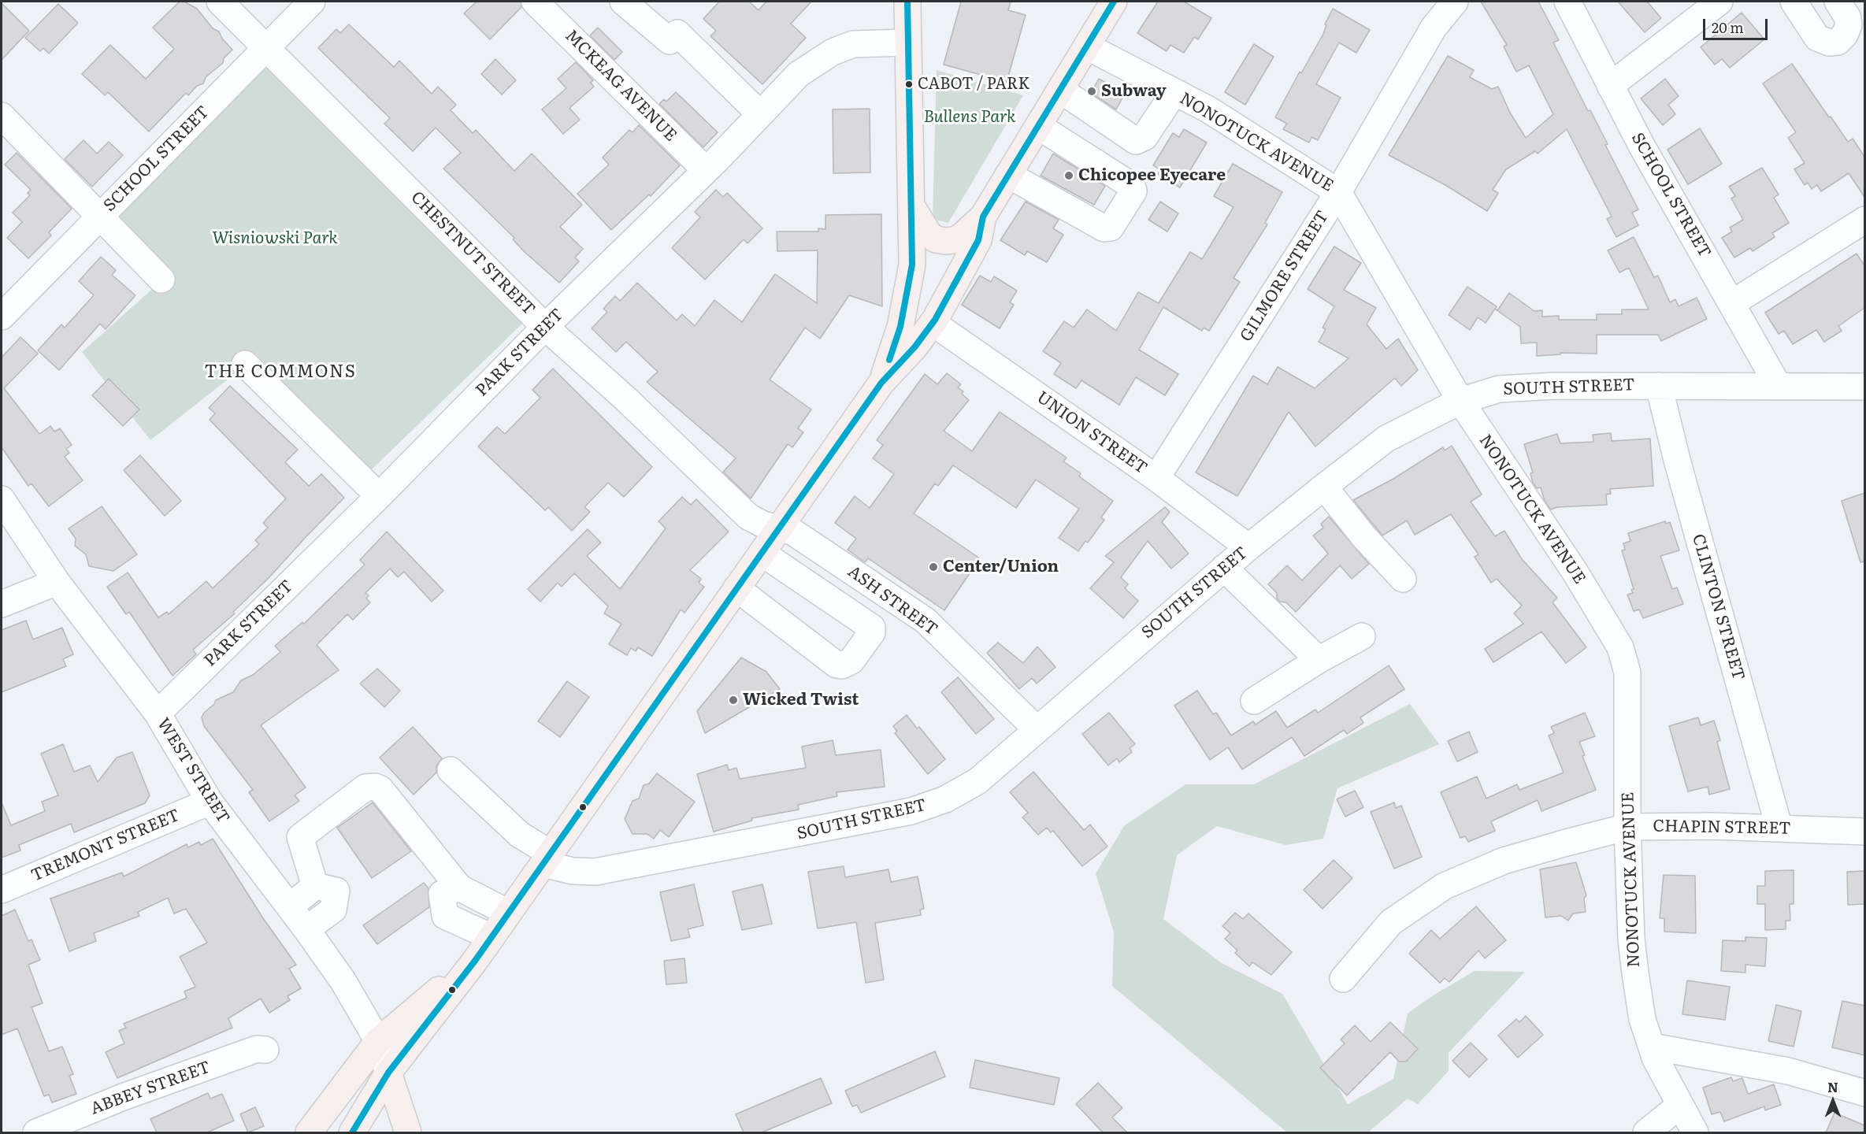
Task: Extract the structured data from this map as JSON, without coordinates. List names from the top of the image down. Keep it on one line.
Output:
{"streets":{"street":["MCKEAG AVENUE","NONOTUCK AVENUE","SCHOOL STREET","CHESTNUT STREET","GILMORE STREET","PARK STREET","SOUTH STREET","UNION STREET","ASH STREET","CLINTON STREET","WEST STREET","CHAPIN STREET","TREMONT STREET","ABBEY STREET"]},"crossings":[["MCKEAG AVENUE","PARK STREET"],["NONOTUCK AVENUE","GILMORE STREET"],["NONOTUCK AVENUE","SOUTH STREET"],["NONOTUCK AVENUE","CHAPIN STREET"],["SCHOOL STREET","CHESTNUT STREET"],["SCHOOL STREET","SOUTH STREET"],["CHESTNUT STREET","PARK STREET"],["CHESTNUT STREET","ASH STREET"],["GILMORE STREET","UNION STREET"],["PARK STREET","WEST STREET"],["SOUTH STREET","UNION STREET"],["SOUTH STREET","ASH STREET"],["SOUTH STREET","CLINTON STREET"],["CLINTON STREET","CHAPIN STREET"],["WEST STREET","TREMONT STREET"]],"districts":["THE COMMONS"],"parks":["Bullens Park","Wisniowski Park"],"places":["CABOT / PARK","Subway","Chicopee Eyecare","Center/Union","Wicked Twist"],"scale_bar":"20 m","north":"top"}
